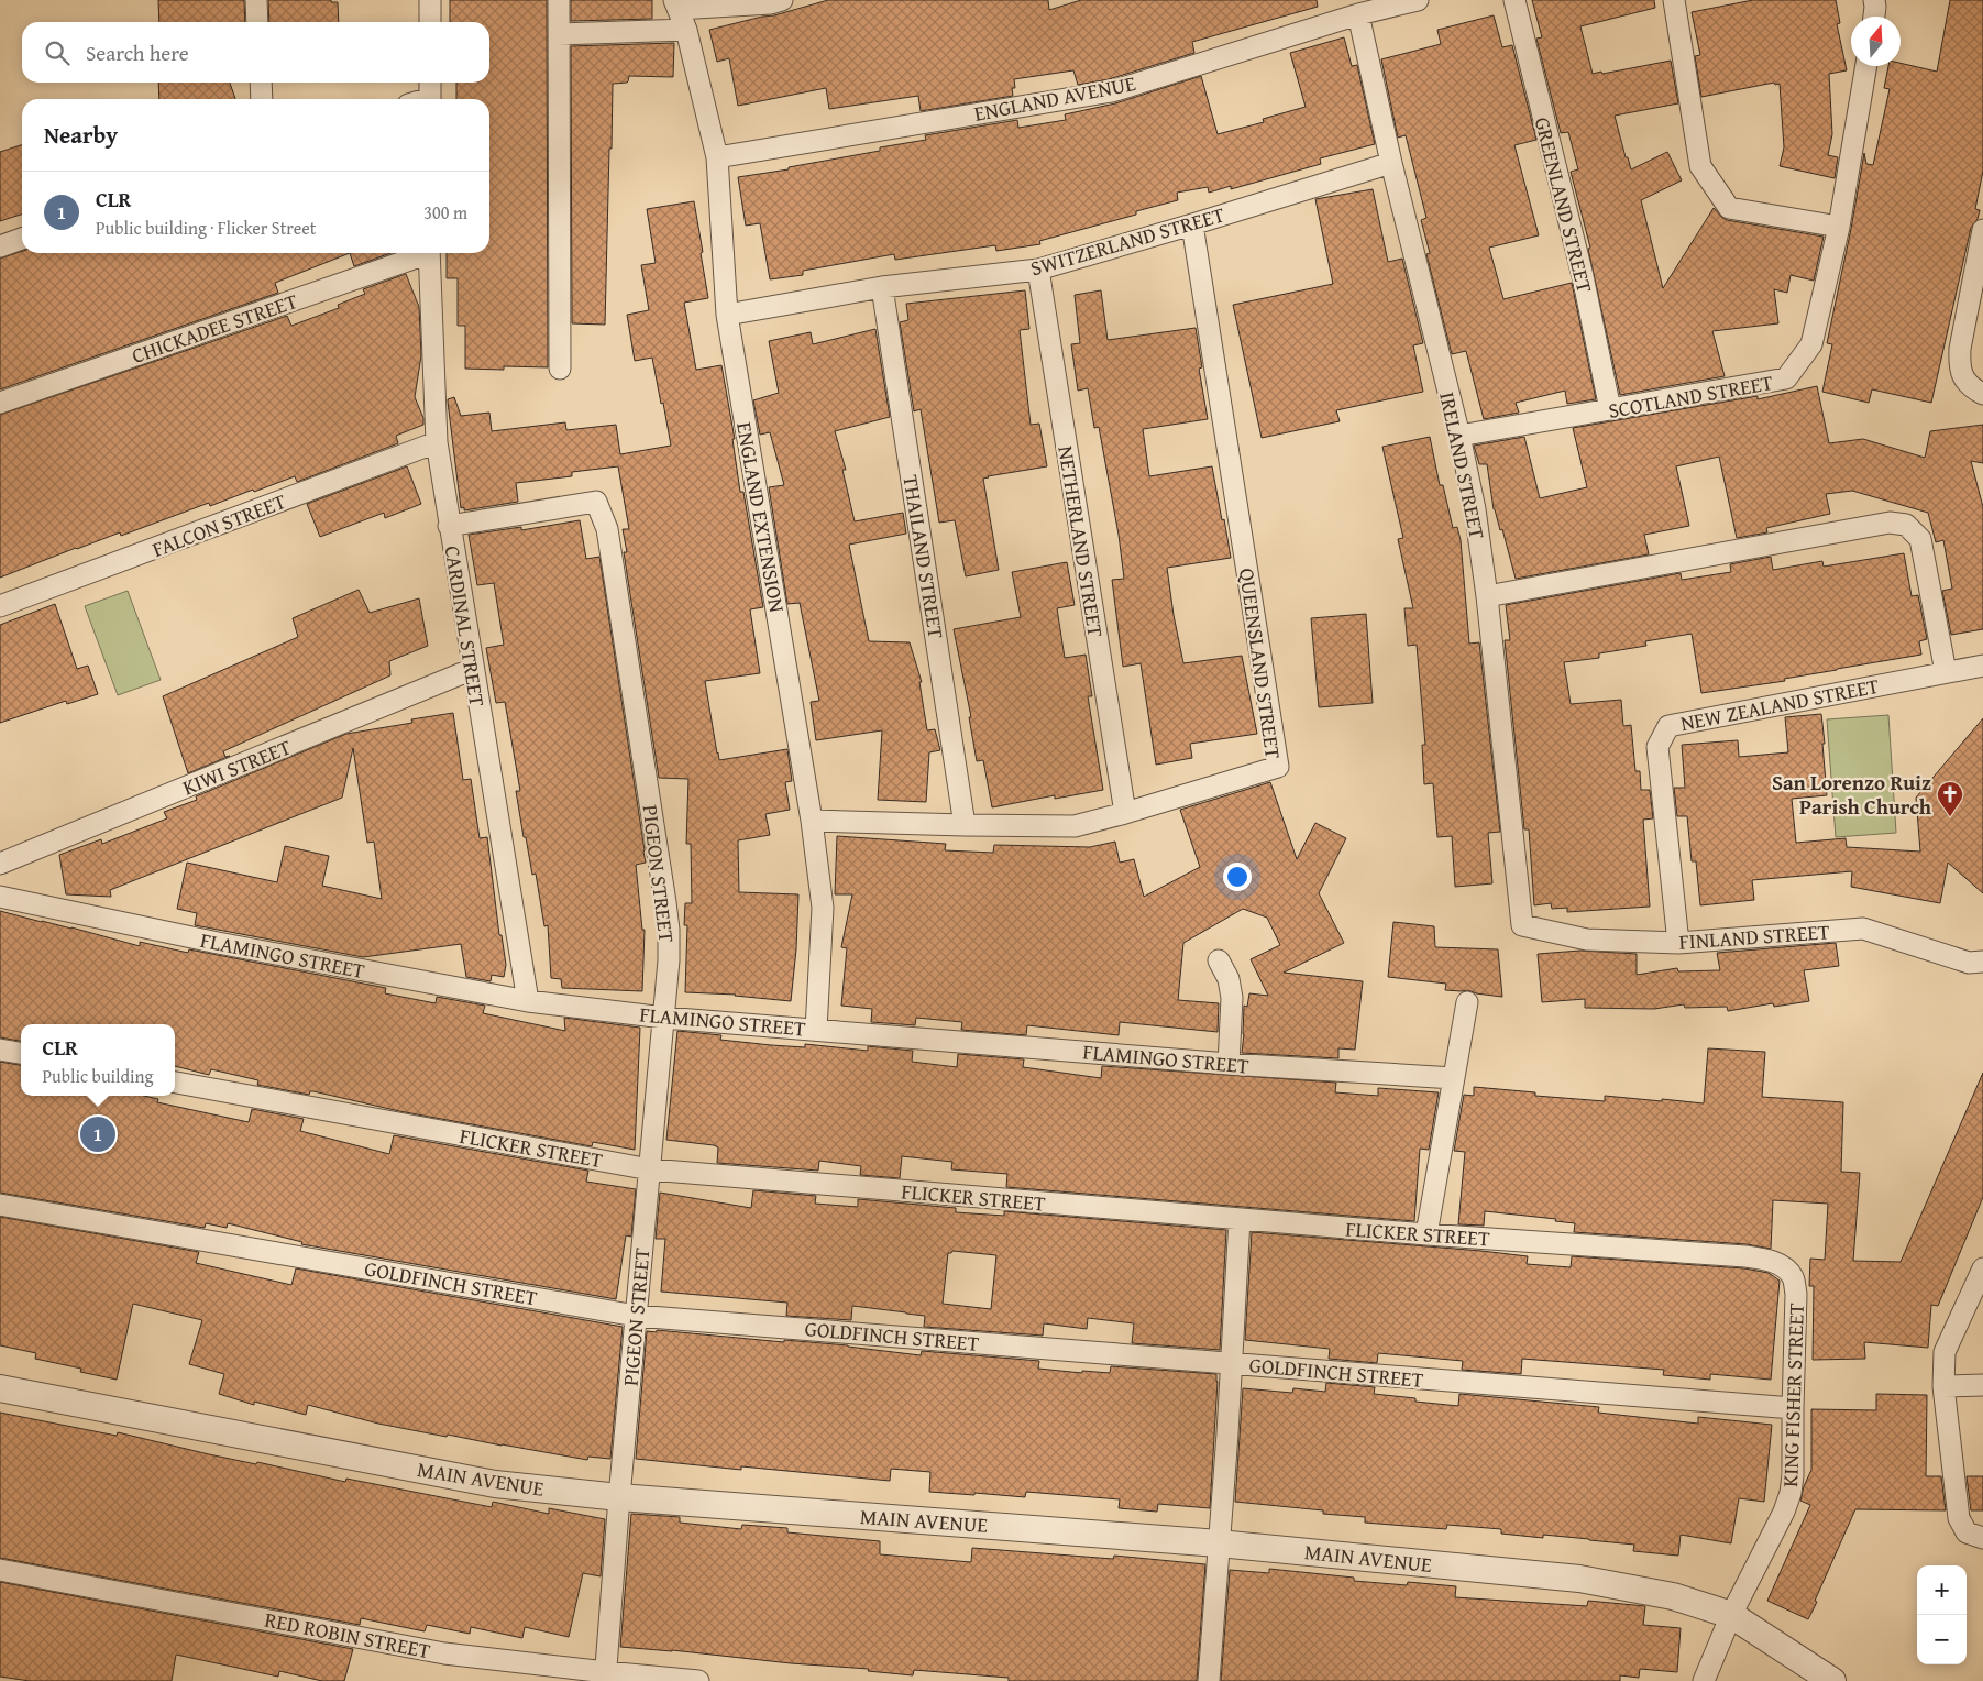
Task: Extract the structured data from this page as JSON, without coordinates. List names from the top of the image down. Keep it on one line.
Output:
{"streets":{"street":["ENGLAND AVENUE","GREENLAND STREET","SWITZERLAND STREET","CHICKADEE STREET","SCOTLAND STREET","IRELAND STREET","ENGLAND EXTENSION","FALCON STREET","NETHERLAND STREET","THAILAND STREET","CARDINAL STREET","QUEENSLAND STREET","NEW ZEALAND STREET","KIWI STREET","PIGEON STREET","FINLAND STREET","FLAMINGO STREET","FLICKER STREET","GOLDFINCH STREET","KING FISHER STREET","MAIN AVENUE","RED ROBIN STREET"]},"crossings":[["ENGLAND AVENUE","IRELAND STREET"],["ENGLAND AVENUE","ENGLAND EXTENSION"],["GREENLAND STREET","SCOTLAND STREET"],["SWITZERLAND STREET","IRELAND STREET"],["SWITZERLAND STREET","ENGLAND EXTENSION"],["SWITZERLAND STREET","NETHERLAND STREET"],["SWITZERLAND STREET","THAILAND STREET"],["SWITZERLAND STREET","QUEENSLAND STREET"],["SCOTLAND STREET","IRELAND STREET"],["IRELAND STREET","FINLAND STREET"],["ENGLAND EXTENSION","QUEENSLAND STREET"],["ENGLAND EXTENSION","FLAMINGO STREET"],["FALCON STREET","CARDINAL STREET"],["NETHERLAND STREET","QUEENSLAND STREET"],["THAILAND STREET","QUEENSLAND STREET"],["CARDINAL STREET","KIWI STREET"],["CARDINAL STREET","PIGEON STREET"],["CARDINAL STREET","FLAMINGO STREET"],["NEW ZEALAND STREET","FINLAND STREET"],["PIGEON STREET","FLAMINGO STREET"],["PIGEON STREET","FLICKER STREET"],["PIGEON STREET","GOLDFINCH STREET"],["PIGEON STREET","MAIN AVENUE"],["PIGEON STREET","RED ROBIN STREET"],["FLICKER STREET","KING FISHER STREET"],["GOLDFINCH STREET","KING FISHER STREET"],["KING FISHER STREET","MAIN AVENUE"]],"places":{"church":["San Lorenzo Ruiz Parish Church"]},"north":"top","page":{"search":"Search here","heading":"Nearby","list":[{"mark":"1","name":"CLR","note":"Public building · Flicker Street","value":"300 m"}],"popup":["CLR","Public building"],"pins":"1","map_buttons":["+","−"]}}
